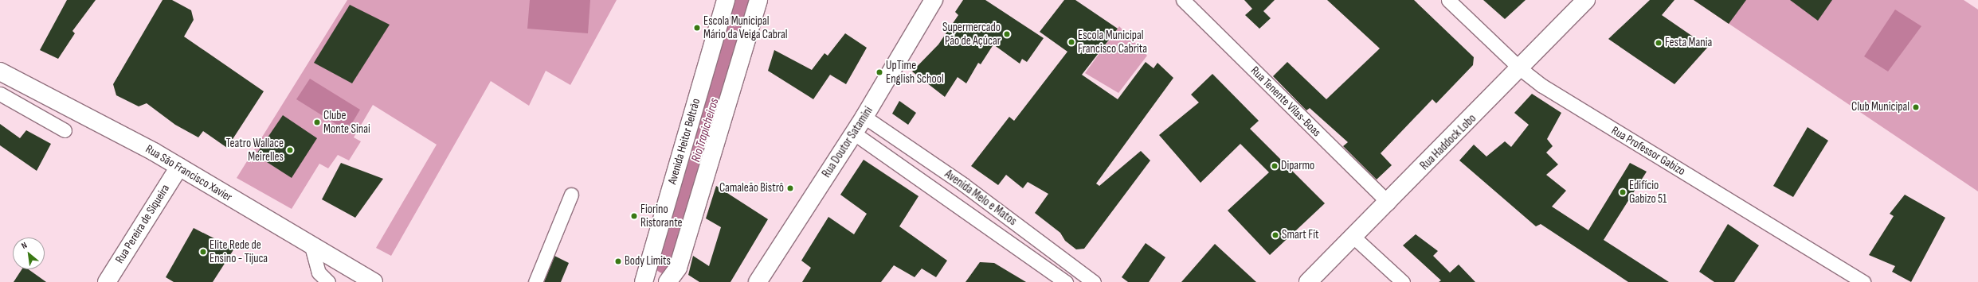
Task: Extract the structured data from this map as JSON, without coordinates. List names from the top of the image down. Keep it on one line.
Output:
{"streets":{"main road":["Avenida Heitor Beltrão","Rua Doutor Satamini","Rua Haddock Lobo","Rua São Francisco Xavier","Rua Pereira de Siqueira"],"street":["Rua Tenente Vilas-Boas","Rua Professor Gabizo","Avenida Melo e Matos"]},"crossings":[["Rua Tenente Vilas-Boas","Rua Haddock Lobo"],["Rua Doutor Satamini","Avenida Melo e Matos"],["Rua Haddock Lobo","Rua Professor Gabizo"],["Rua São Francisco Xavier","Rua Pereira de Siqueira"]],"water":["Rio Trapicheiros"],"places":["Escola Municipal Mário da Veiga Cabral","Supermercado Pão de Açúcar","Escola Municipal Francisco Cabrita","Festa Mania","UpTime English School","Club Municipal","Clube Monte Sinai","Teatro Wallace Meirelles","Diparmo","Camaleão Bistrô","Edifício Gabizo 51","Fiorino Ristorante","Smart Fit","Elite Rede de Ensino - Tijuca","Body Limits"],"north":"top left"}
